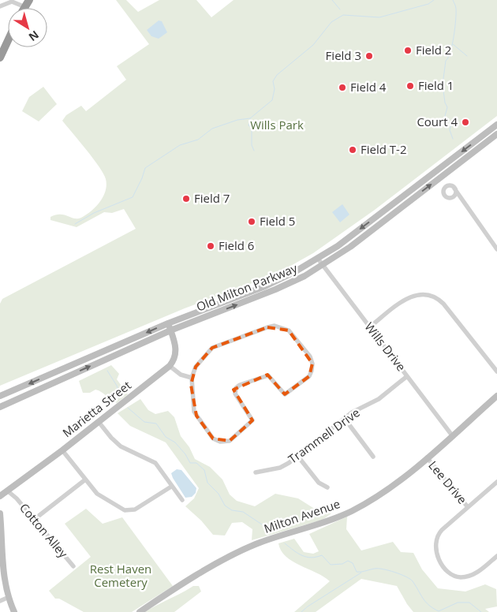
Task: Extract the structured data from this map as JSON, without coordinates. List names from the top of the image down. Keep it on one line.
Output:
{"streets":{"main road":["Old Milton Parkway","Marietta Street","Milton Avenue"],"street":["Wills Drive","Trammell Drive","Lee Drive","Cotton Alley"]},"crossings":[["Old Milton Parkway","Wills Drive"],["Wills Drive","Trammell Drive"],["Wills Drive","Milton Avenue"],["Marietta Street","Cotton Alley"],["Lee Drive","Milton Avenue"]],"parks":["Wills Park","Rest Haven Cemetery"],"places":["Field 2","Field 3","Field 1","Field 4","Court 4","Field T-2","Field 7","Field 5","Field 6"],"north":"bottom right"}
